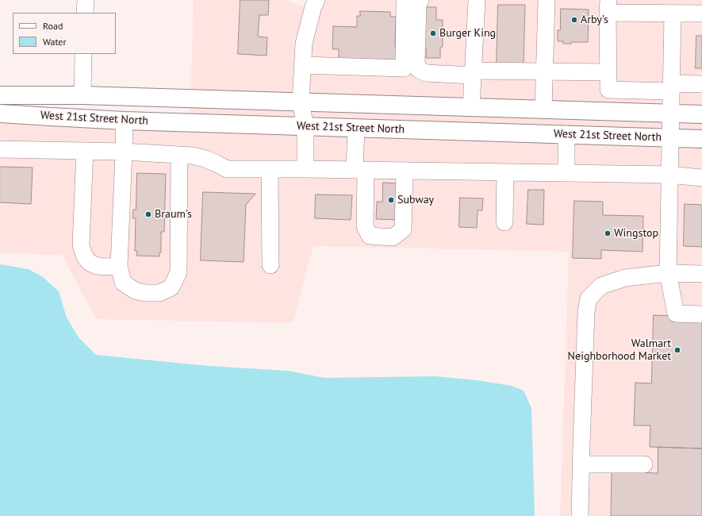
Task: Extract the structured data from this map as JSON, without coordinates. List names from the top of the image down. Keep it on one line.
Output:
{"streets":{"main road":["West 21st Street North"]},"places":["Arby's","Burger King","Subway","Braum's","Wingstop","Walmart Neighborhood Market"],"legend":["Road","Water"]}
